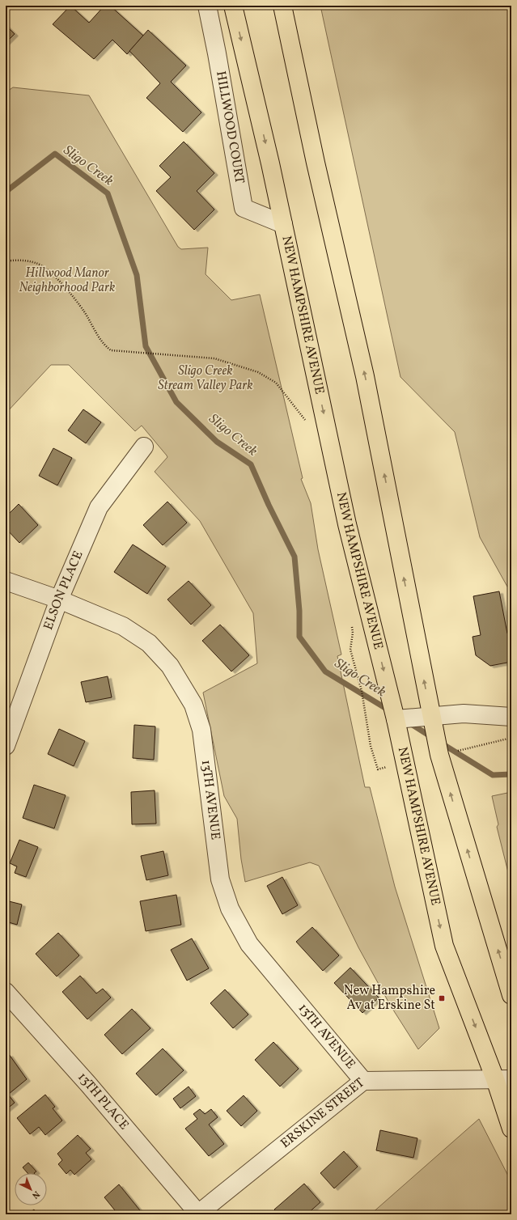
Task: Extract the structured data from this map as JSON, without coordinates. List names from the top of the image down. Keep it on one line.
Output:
{"streets":{"main road":["NEW HAMPSHIRE AVENUE"],"street":["HILLWOOD COURT","ELSON PLACE","13TH AVENUE","13TH PLACE","ERSKINE STREET"]},"crossings":[["HILLWOOD COURT","NEW HAMPSHIRE AVENUE"],["NEW HAMPSHIRE AVENUE","ERSKINE STREET"],["ELSON PLACE","13TH AVENUE"],["13TH AVENUE","ERSKINE STREET"],["13TH PLACE","ERSKINE STREET"]],"water":["Sligo Creek"],"parks":["Hillwood Manor Neighborhood Park","Sligo Creek Stream Valley Park"],"places":{"transit":["New Hampshire Av at Erskine St"]},"north":"bottom right"}
